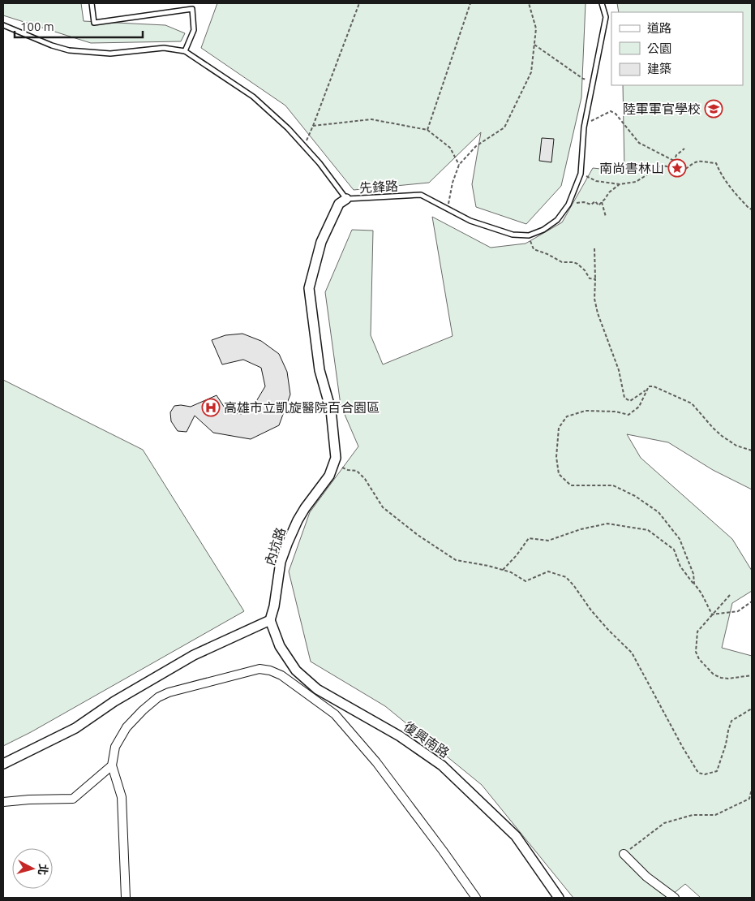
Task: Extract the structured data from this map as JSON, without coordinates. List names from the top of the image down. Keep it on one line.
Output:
{"streets":{"street":["內坑路","復興南路"],"lane":["先鋒路"]},"crossings":[["先鋒路","內坑路"],["內坑路","復興南路"]],"places":{"school or university":["陸軍軍官學校"],"place":["南尚書林山"],"hospital":["高雄市立凱旋醫院百合園區"]},"legend":["道路","公園","建築"],"scale_bar":"100 m","north":"right"}
